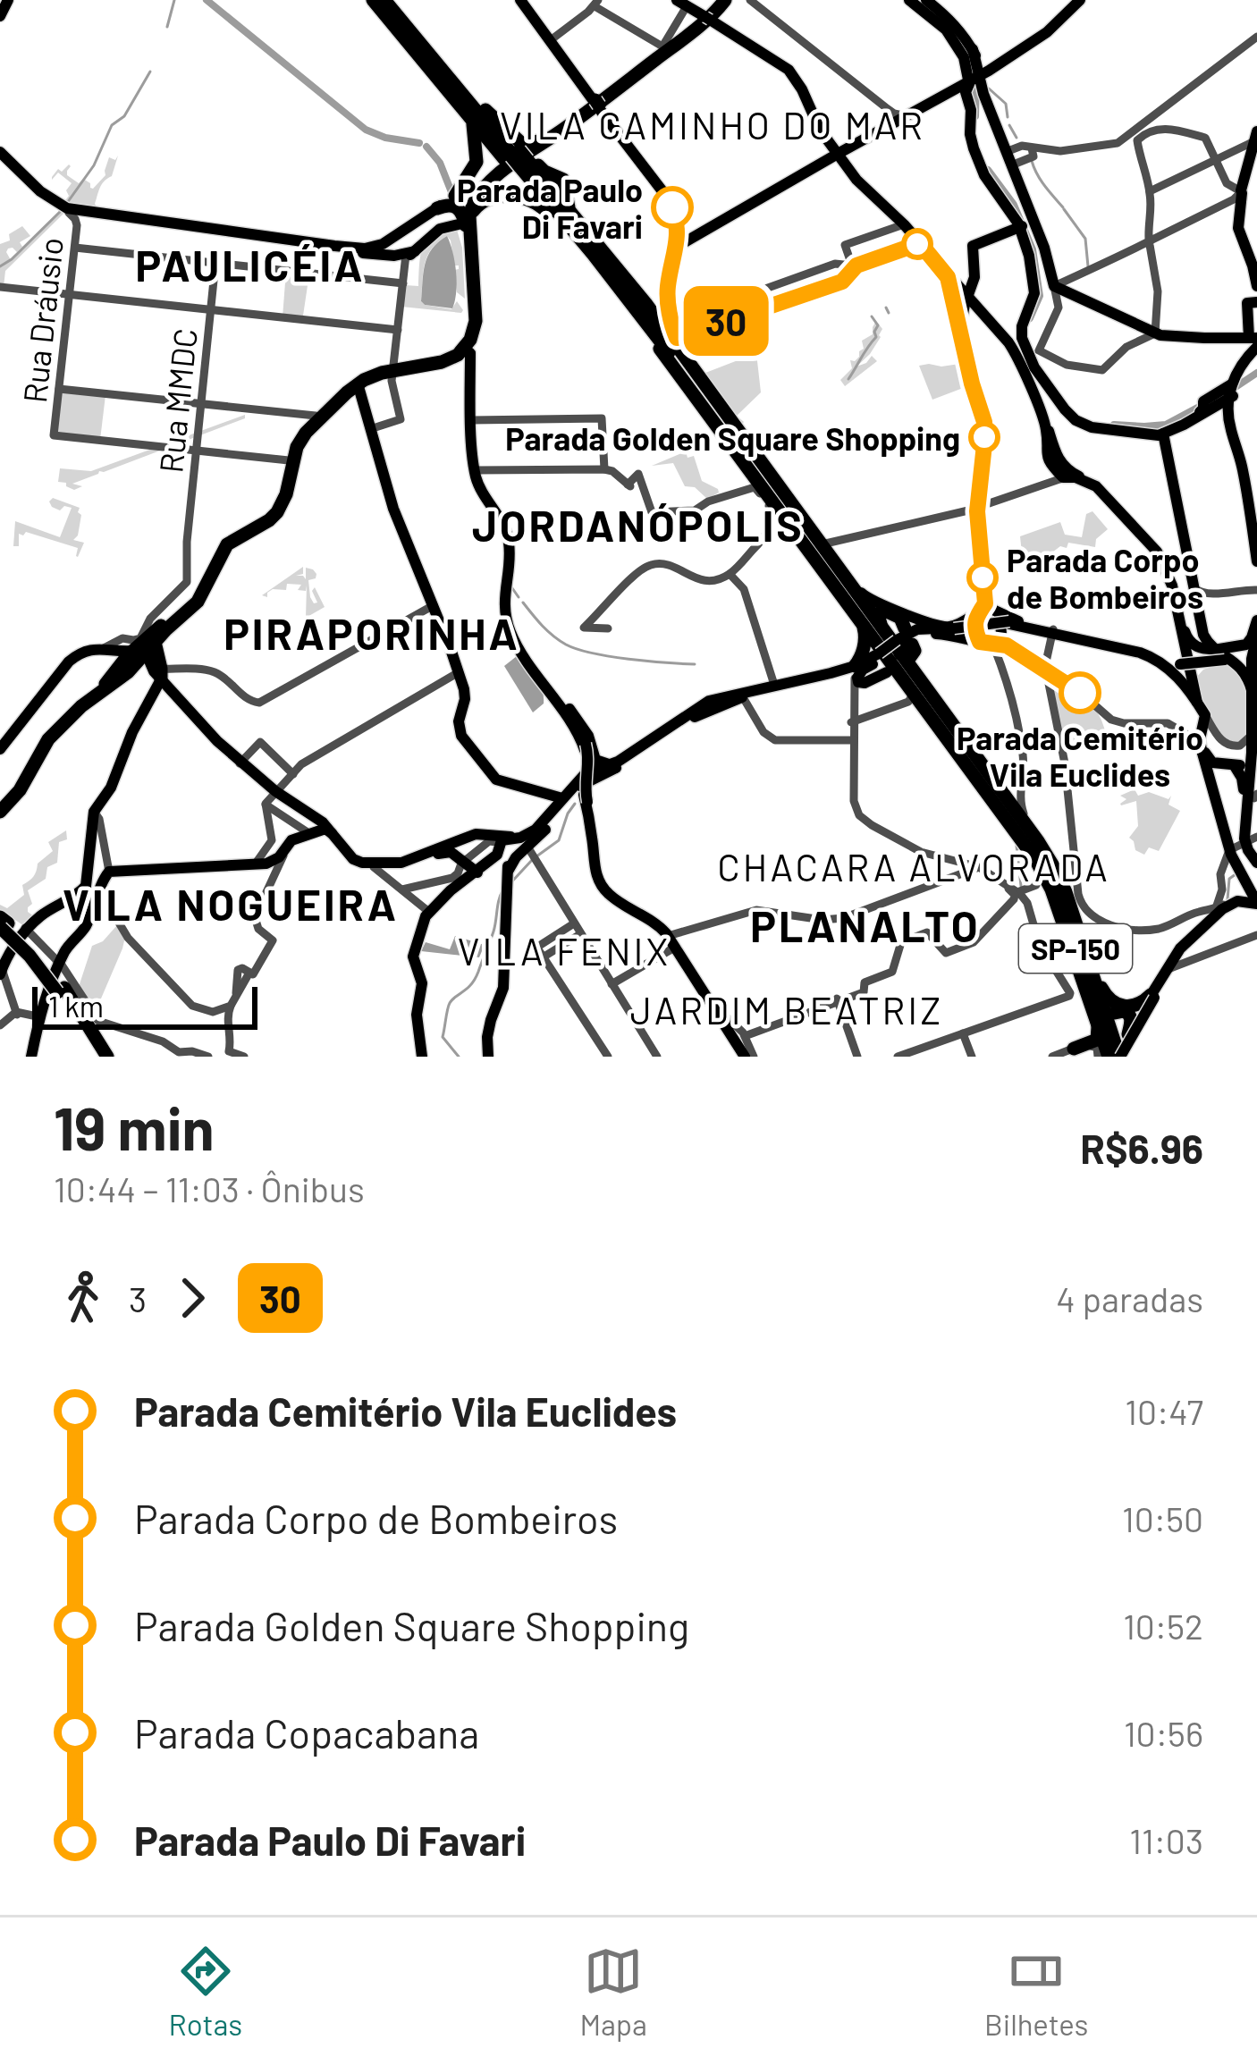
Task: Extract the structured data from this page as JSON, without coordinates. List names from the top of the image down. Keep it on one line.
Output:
{"streets":{"highway":["SP-150"],"street":["Rua Dráusio","Rua MMDC"]},"crossings":[["Rua Dráusio","Rua MMDC"]],"districts":["VILA CAMINHO DO MAR","PAULICÉIA","JORDANÓPOLIS","PIRAPORINHA","CHACARA ALVORADA","VILA NOGUEIRA","PLANALTO","VILA FENIX","JARDIM BEATRIZ"],"places":["Parada Paulo Di Favari","Parada Golden Square Shopping","Parada Corpo de Bombeiros","Parada Cemitério Vila Euclides"],"lines":["bus line 30"],"scale_bar":"1 km","page":{"on_map":"30","scale":"1 km","heading":["19 min","10:44 – 11:03 · Ônibus","R$6.96"],"legs":["3","30","4 paradas"],"list":[{"name":"Parada Cemitério Vila Euclides","value":"10:47"},{"name":"Parada Corpo de Bombeiros","value":"10:50"},{"name":"Parada Golden Square Shopping","value":"10:52"},{"name":"Parada Copacabana","value":"10:56"},{"name":"Parada Paulo Di Favari","value":"11:03"}],"tabs":["Rotas","Mapa","Bilhetes"]}}
